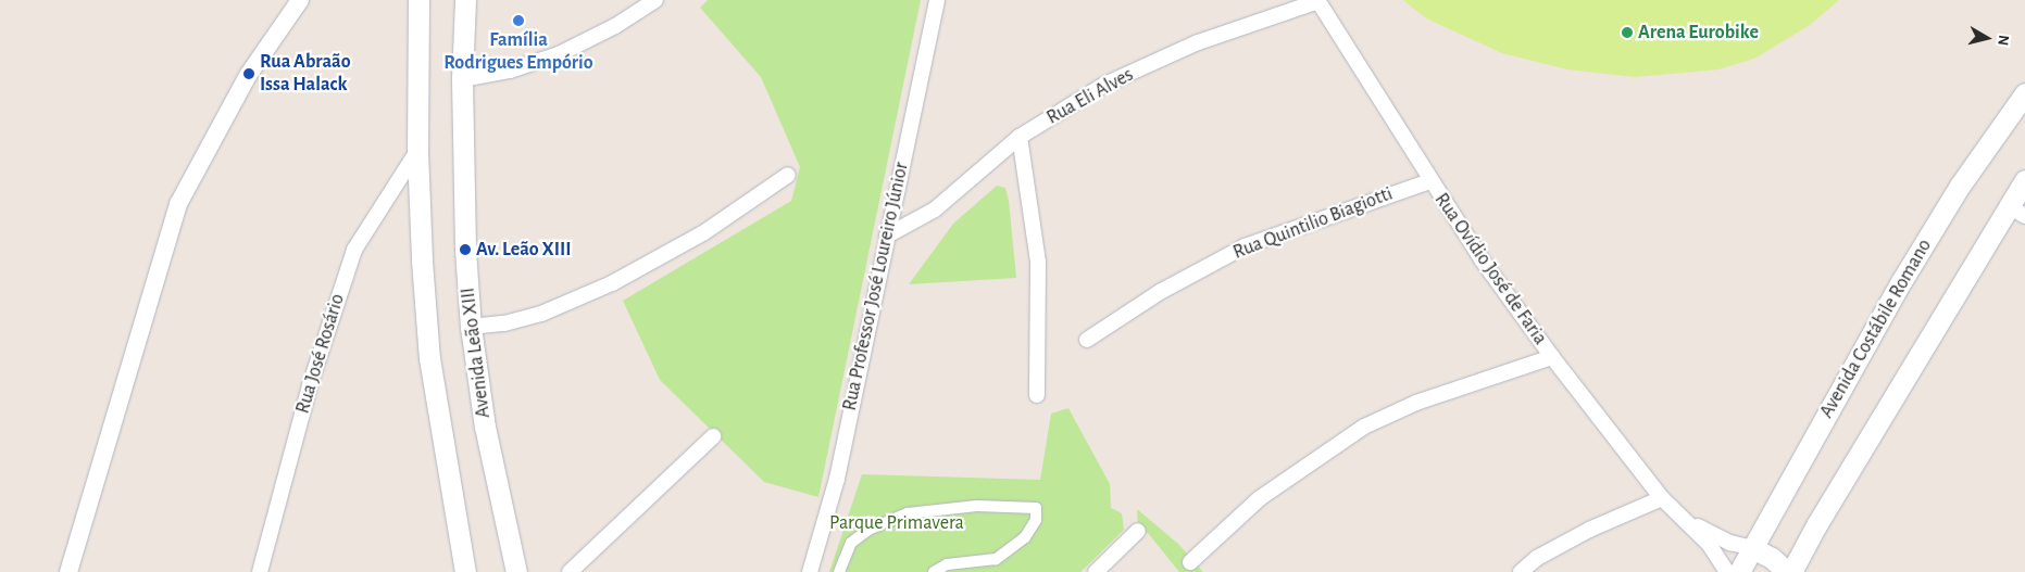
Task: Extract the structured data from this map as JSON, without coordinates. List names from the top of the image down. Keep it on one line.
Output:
{"streets":{"main road":["Avenida Costábile Romano","Avenida Leão XIII"],"street":["Rua Eli Alves","Rua Quintilio Biagiotti","Rua Ovídio José de Faria","Rua Professor José Loureiro Júnior","Rua José Rosário"]},"crossings":[["Rua Eli Alves","Rua Ovídio José de Faria"],["Rua Eli Alves","Rua Professor José Loureiro Júnior"],["Rua Quintilio Biagiotti","Rua Ovídio José de Faria"],["Rua Ovídio José de Faria","Avenida Costábile Romano"]],"parks":["Parque Primavera"],"places":["Família Rodrigues Empório","Arena Eurobike","Rua Abraão Issa Halack","Av. Leão XIII"],"north":"right"}
